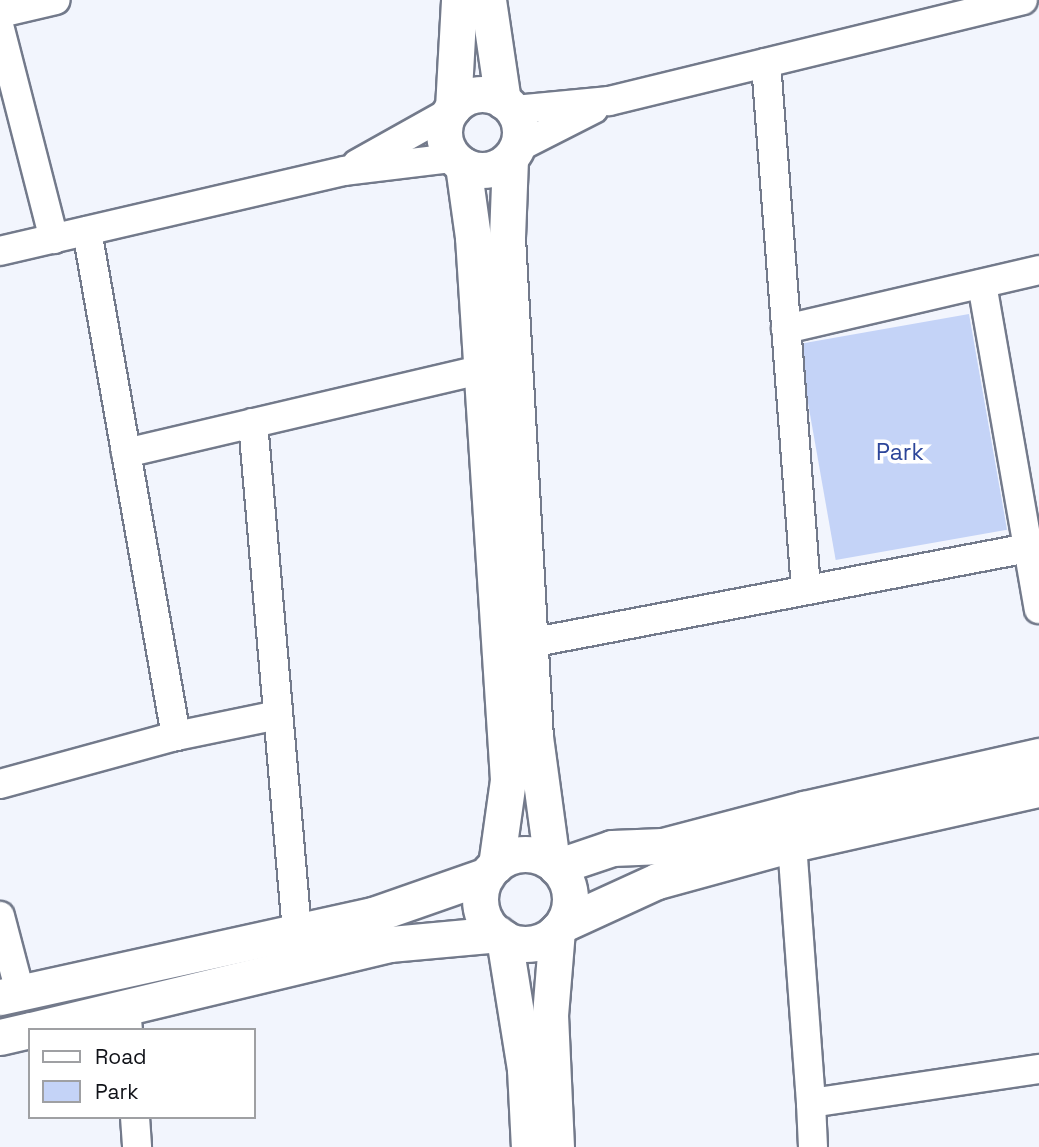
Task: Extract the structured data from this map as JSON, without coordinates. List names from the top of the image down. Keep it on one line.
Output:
{"parks":["Park"],"legend":["Road","Park"]}
